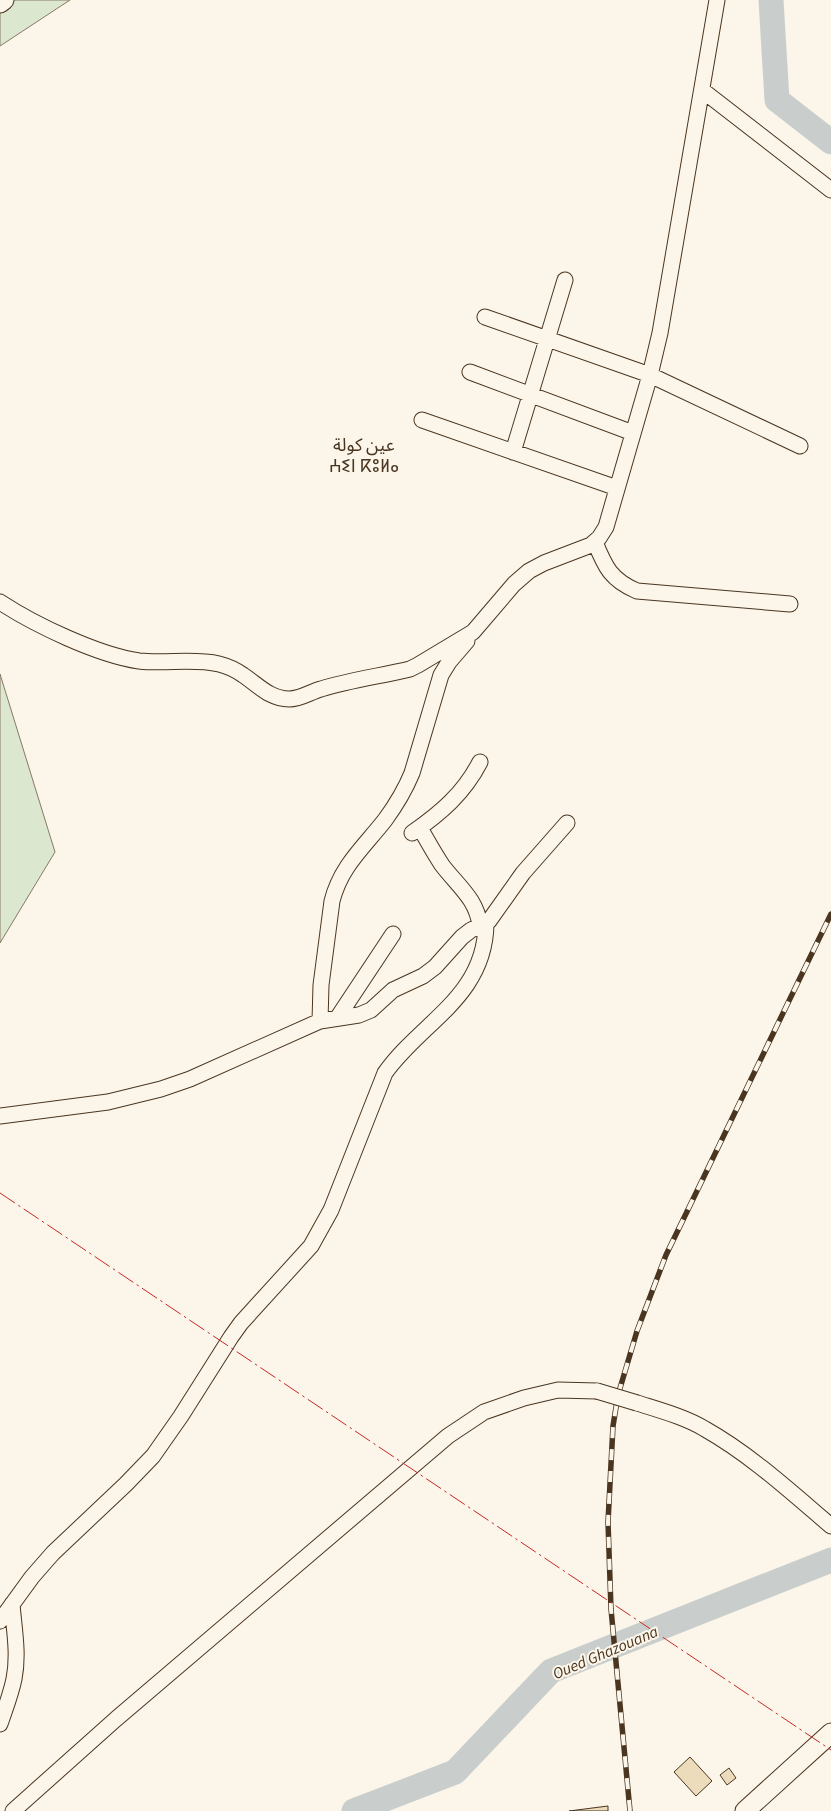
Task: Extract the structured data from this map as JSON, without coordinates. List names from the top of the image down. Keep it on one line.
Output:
{"districts":["عين كولة ⵄⵉⵏ ⴽⵓⵍⴰ"],"water":["Oued Ghazouana"]}
